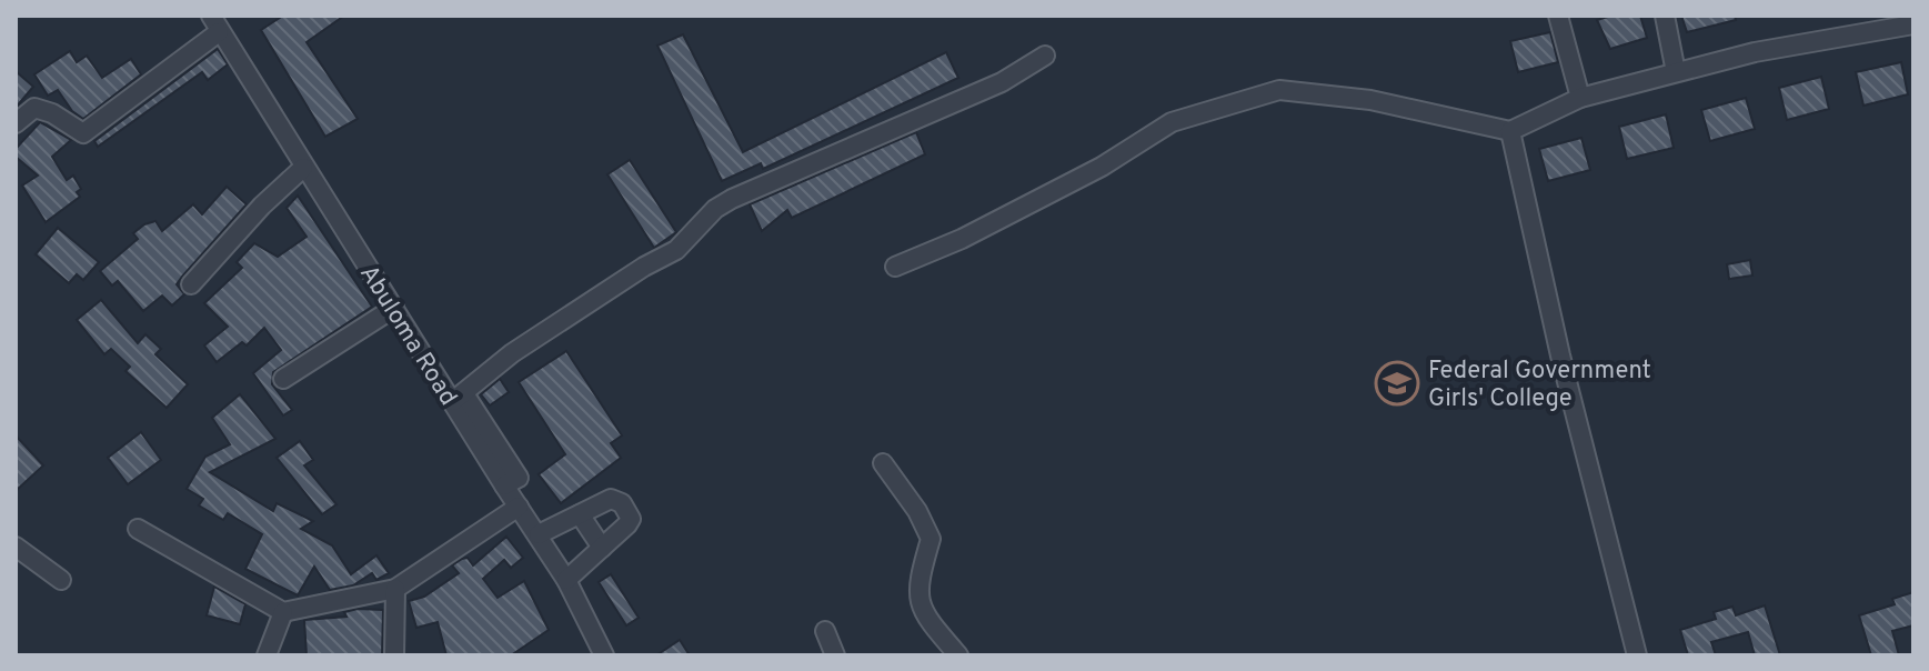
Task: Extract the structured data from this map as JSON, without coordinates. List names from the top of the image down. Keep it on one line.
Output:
{"streets":{"street":["Abuloma Road"]},"places":{"school or university":["Federal Government Girls' College"]}}
